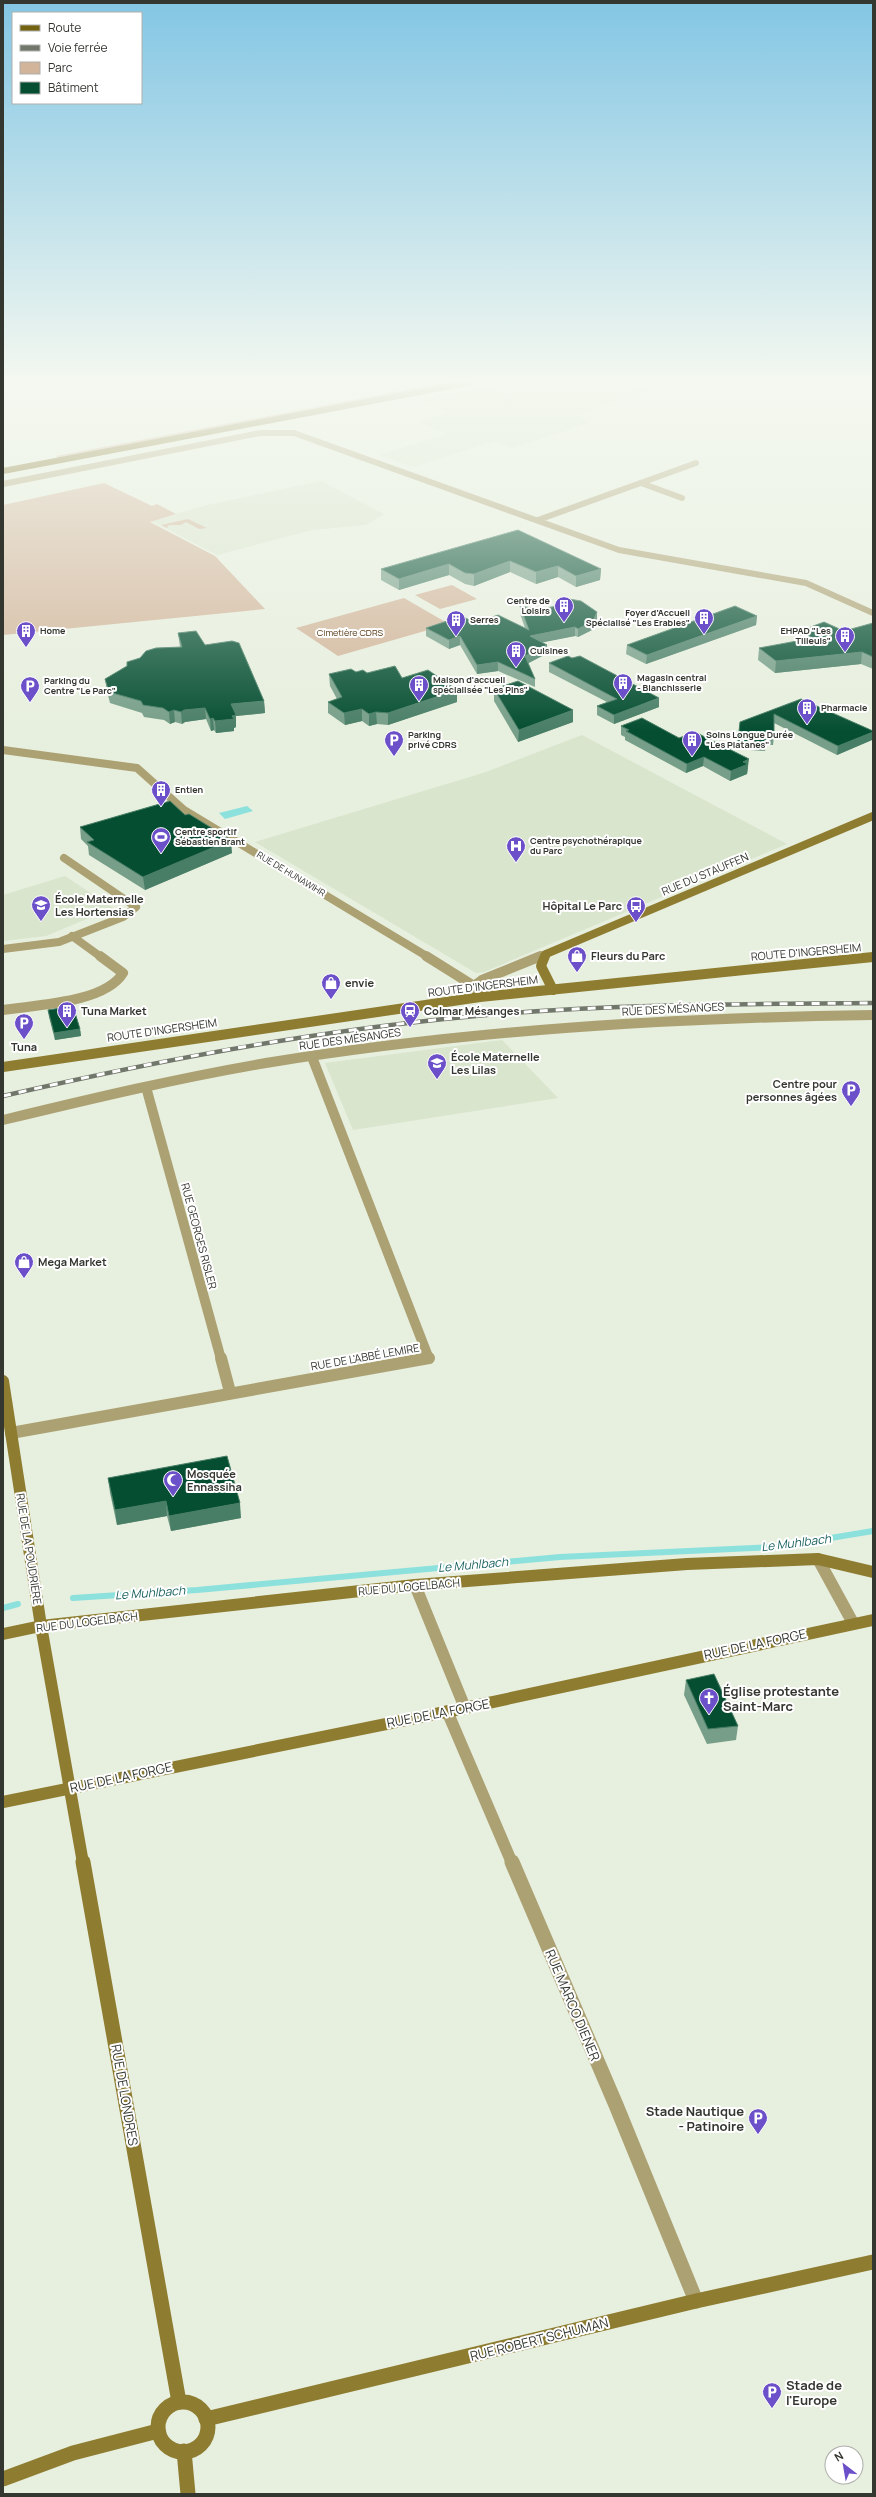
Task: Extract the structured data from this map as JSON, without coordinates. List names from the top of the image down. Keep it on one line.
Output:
{"streets":{"street":["RUE DE HUNAWIHR","RUE DU STAUFFEN","ROUTE D'INGERSHEIM","RUE DES MÉSANGES","RUE GEORGES RISLER","RUE DE L'ABBÉ LEMIRE","RUE DE LA POUDRIÈRE","RUE DU LOGELBACH","RUE DE LA FORGE","RUE MARCO DIENER","RUE DE LONDRES","RUE ROBERT SCHUMAN"]},"crossings":[["RUE DE HUNAWIHR","RUE DU STAUFFEN"],["RUE DE HUNAWIHR","ROUTE D'INGERSHEIM"],["RUE DES MÉSANGES","RUE GEORGES RISLER"],["RUE DES MÉSANGES","RUE DE L'ABBÉ LEMIRE"],["RUE GEORGES RISLER","RUE DE L'ABBÉ LEMIRE"],["RUE DE L'ABBÉ LEMIRE","RUE DE LA POUDRIÈRE"],["RUE DE LA POUDRIÈRE","RUE DU LOGELBACH"],["RUE DE LA POUDRIÈRE","RUE DE LA FORGE"],["RUE DE LA POUDRIÈRE","RUE DE LONDRES"],["RUE DE LA FORGE","RUE MARCO DIENER"],["RUE DE LA FORGE","RUE DE LONDRES"],["RUE MARCO DIENER","RUE ROBERT SCHUMAN"],["RUE DE LONDRES","RUE ROBERT SCHUMAN"]],"water":["Le Muhlbach"],"parks":["Cimetière CDRS"],"places":{"building":["Centre de Loisirs","Foyer d'Accueil Spécialisé \"Les Erables\"","Serres","Home","EHPAD \"Les Tilleuls\"","Cuisines","Magasin central - Blanchisserie","Maison d'accueil spécialisée \"Les Pins\"","Pharmacie","Soins Longue Durée \"Les Platanes\"","Entlen","Tuna Market"],"parking":["Parking du Centre \"Le Parc\"","Parking privé CDRS","Tuna","Centre pour personnes âgées","Stade Nautique - Patinoire","Stade de l'Europe"],"sports":["Centre sportif Sébastien Brant"],"hospital":["Centre psychothérapique du Parc"],"school or university":["École Maternelle Les Hortensias","École Maternelle Les Lilas"],"bus stop":["Hôpital Le Parc"],"shop":["Fleurs du Parc","envie","Mega Market"],"station":["Colmar Mésanges"],"mosque":["Mosquée Ennassiha"],"church":["Église protestante Saint-Marc"]},"legend":["Route","Voie ferrée","Parc","Bâtiment"],"north":"top left"}
